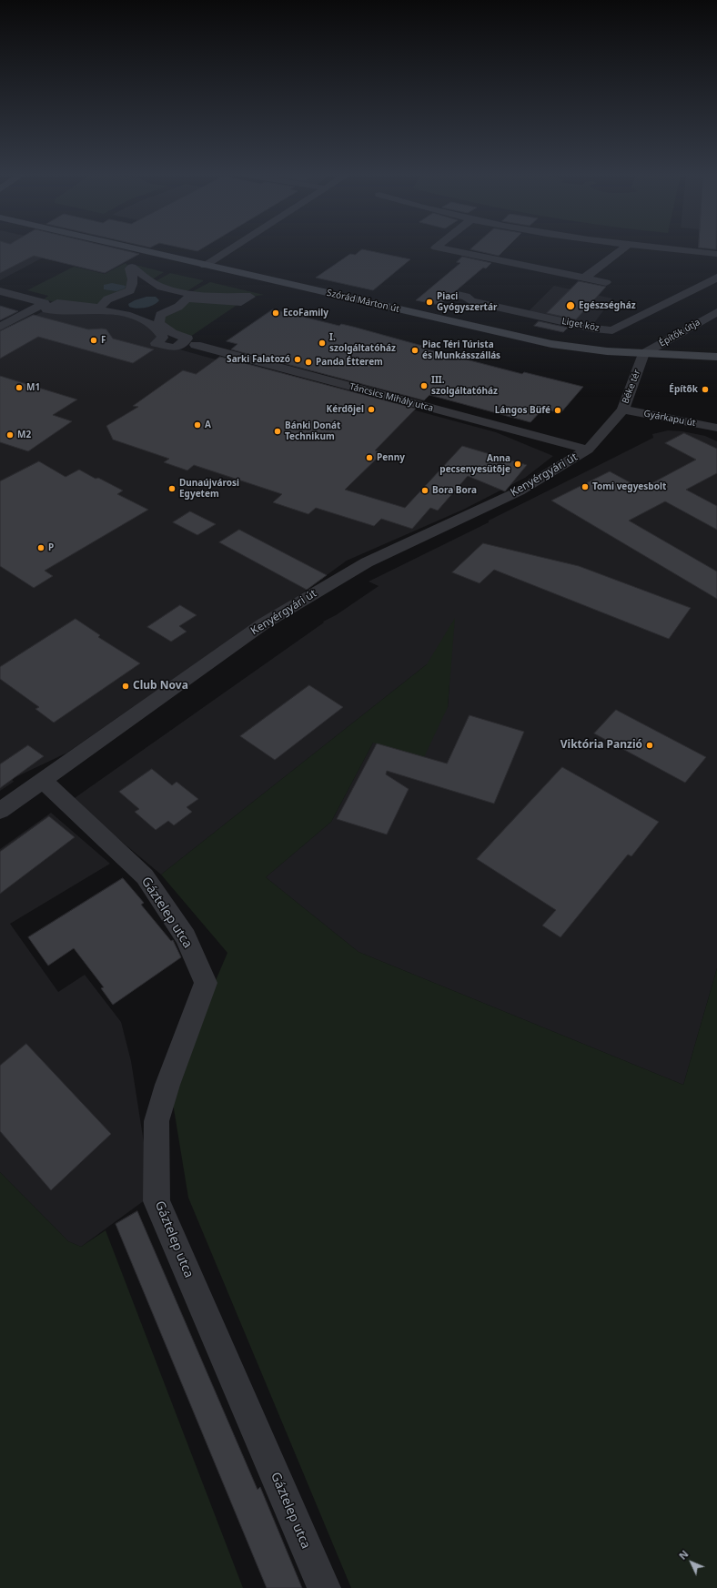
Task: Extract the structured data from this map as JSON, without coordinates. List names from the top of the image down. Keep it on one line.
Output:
{"streets":{"street":["Szórád Márton út","Liget köz","Építők útja","Béke tér","Táncsics Mihály utca","Gyárkapu út","Kenyérgyári út","Gáztelep utca"]},"crossings":[["Szórád Márton út","Építők útja"],["Szórád Márton út","Béke tér"],["Építők útja","Béke tér"],["Béke tér","Táncsics Mihály utca"],["Béke tér","Gyárkapu út"],["Béke tér","Kenyérgyári út"],["Táncsics Mihály utca","Kenyérgyári út"],["Kenyérgyári út","Gáztelep utca"]],"places":["Piaci Gyógyszertár","Egészségház","EcoFamily","F","I. szolgáltatóház","Piac Téri Túrista és Munkásszállás","Sarki Falatozó","Panda Étterem","III. szolgáltatóház","M1","Építők","Kérdőjel","Lángos Büfé","A","Bánki Donát Technikum","M2","Penny","Anna pecsenyesütője","Tomi vegyesbolt","Dunaújvárosi Egyetem","Bora Bora","P","Club Nova","Viktória Panzió"],"north":"top left"}
